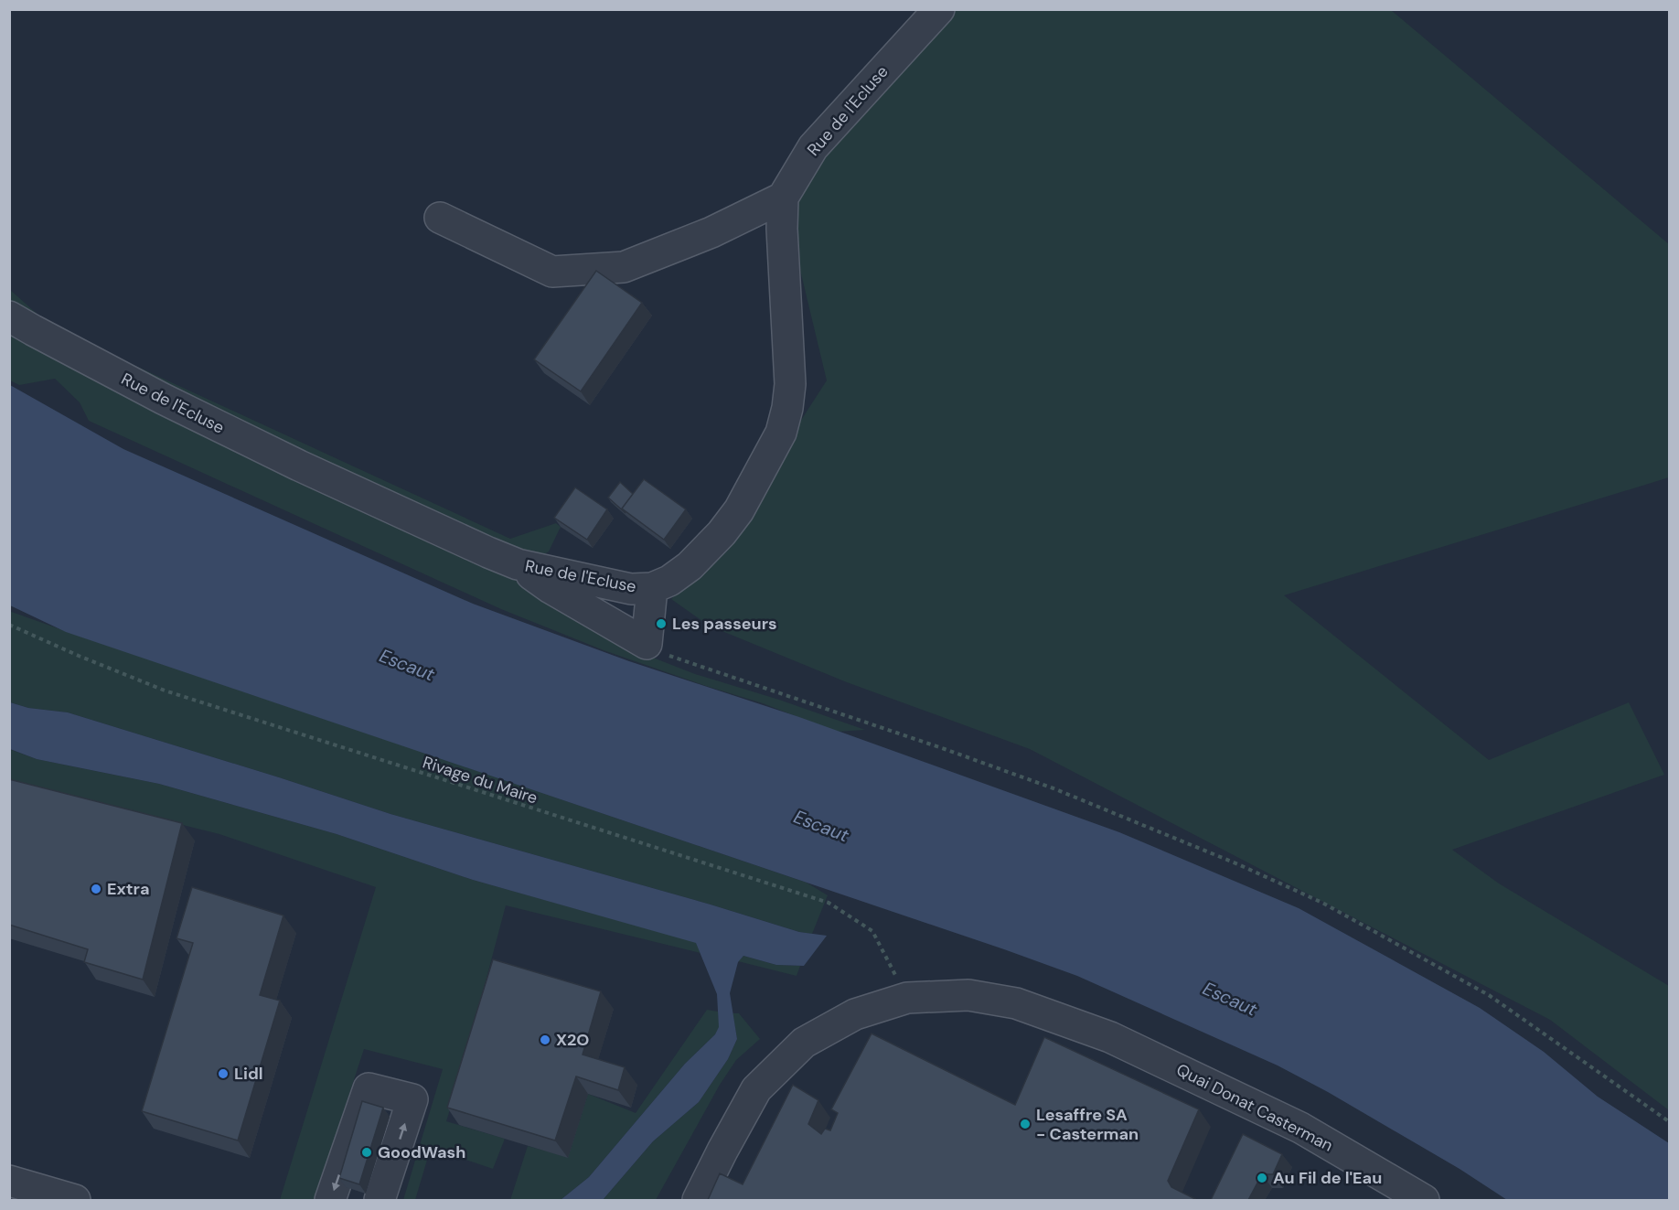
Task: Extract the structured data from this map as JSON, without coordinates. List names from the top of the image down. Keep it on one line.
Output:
{"streets":{"street":["Rue de l'Ecluse","Quai Donat Casterman"],"path":["Rivage du Maire"]},"crossings":[["Rivage du Maire","Quai Donat Casterman"]],"water":["Escaut"],"places":["Les passeurs","Extra","X2O","Lidl","Lesaffre SA - Casterman","GoodWash","Au Fil de l'Eau"]}
